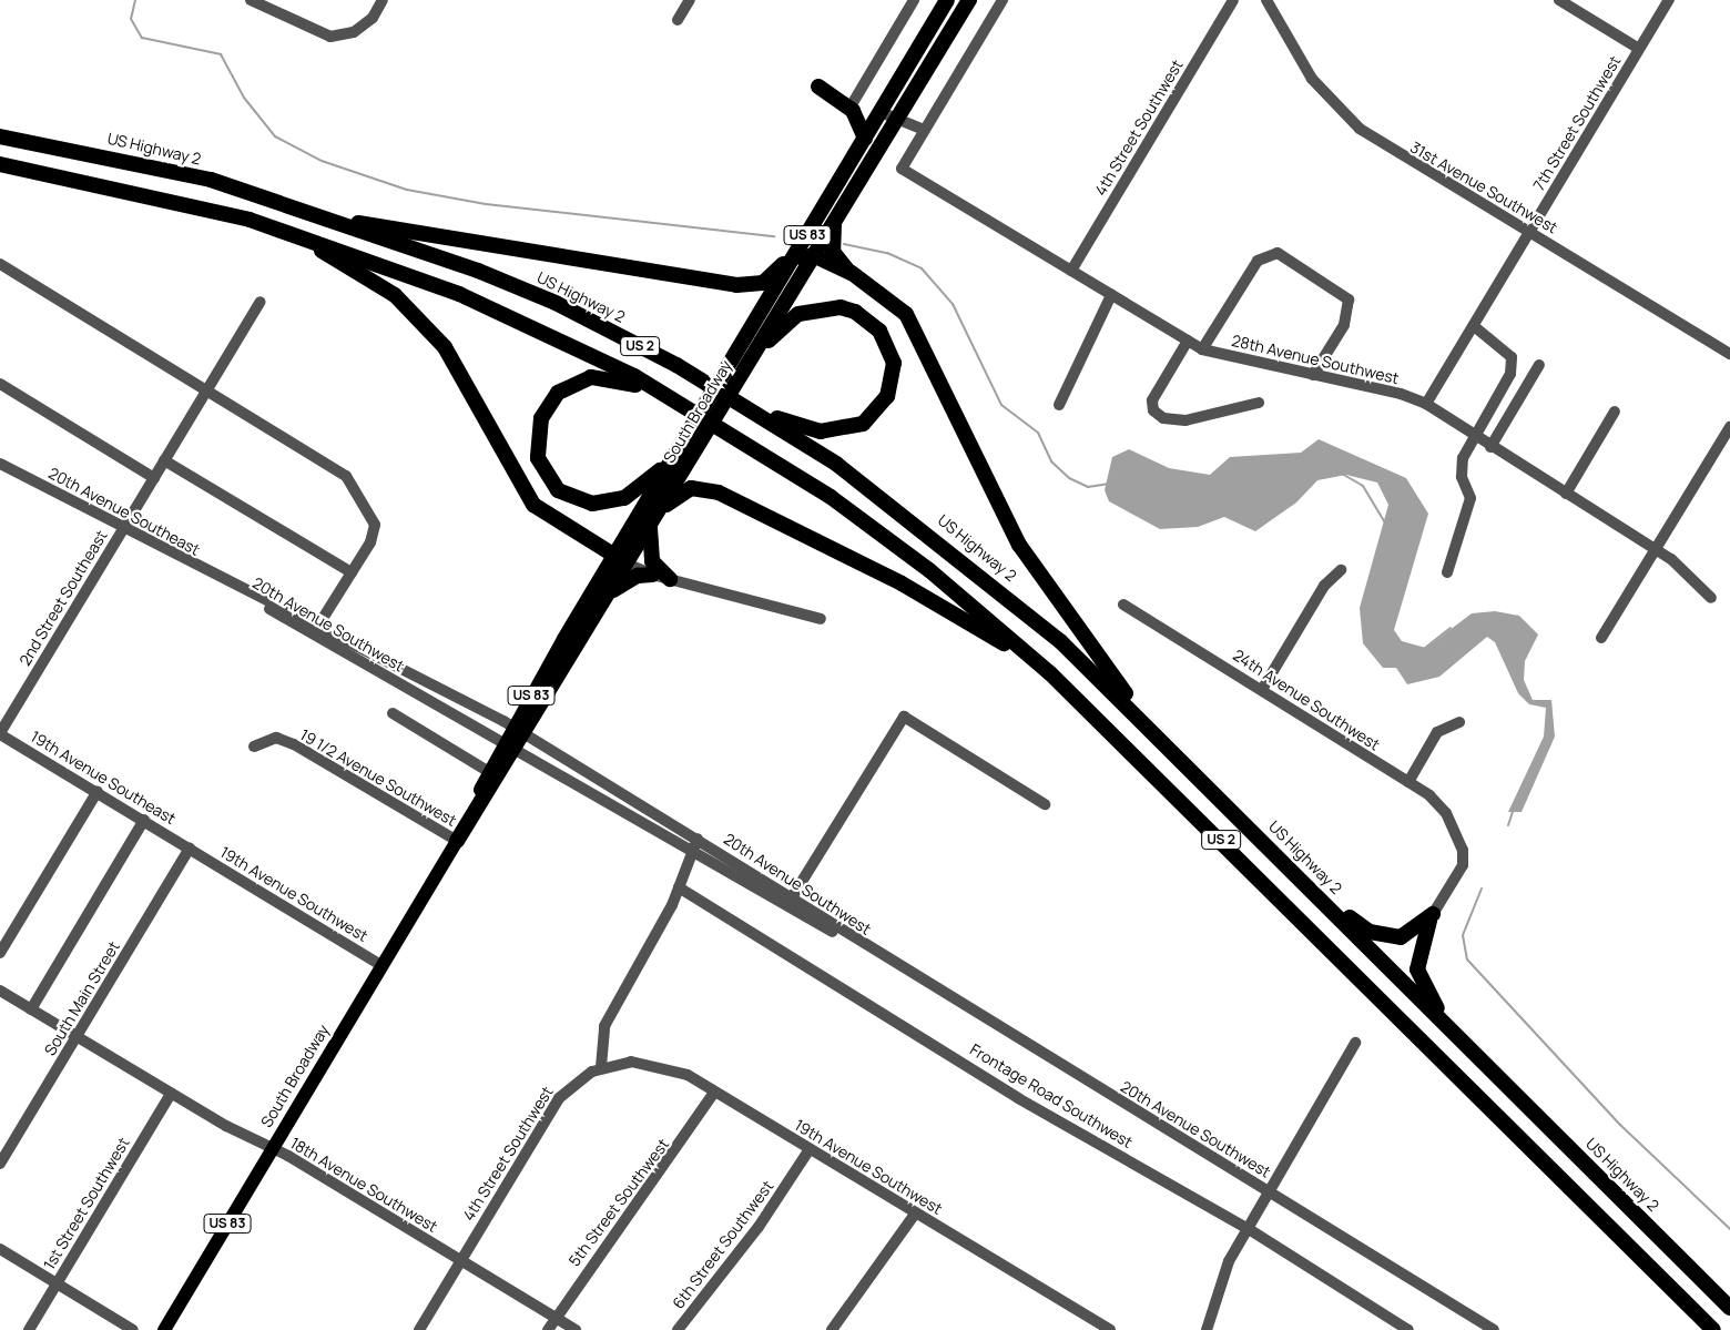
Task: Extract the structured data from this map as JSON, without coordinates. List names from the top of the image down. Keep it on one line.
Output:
{"streets":{"highway":["US Highway 2","US 83","US 2","South Broadway"],"street":["7th Street Southwest","4th Street Southwest","31st Avenue Southwest","28th Avenue Southwest","20th Avenue Southeast","2nd Street Southeast","20th Avenue Southwest","24th Avenue Southwest","19th Avenue Southeast","19 1/2 Avenue Southwest","19th Avenue Southwest","South Main Street","Frontage Road Southwest","18th Avenue Southwest","5th Street Southwest","1st Street Southwest","6th Street Southwest"]},"crossings":[["7th Street Southwest","31st Avenue Southwest"],["7th Street Southwest","28th Avenue Southwest"],["4th Street Southwest","28th Avenue Southwest"],["4th Street Southwest","19th Avenue Southwest"],["4th Street Southwest","18th Avenue Southwest"],["South Broadway","20th Avenue Southwest"],["South Broadway","19 1/2 Avenue Southwest"],["South Broadway","19th Avenue Southwest"],["South Broadway","18th Avenue Southwest"],["20th Avenue Southeast","2nd Street Southeast"],["20th Avenue Southeast","20th Avenue Southwest"],["2nd Street Southeast","19th Avenue Southeast"],["19th Avenue Southeast","19th Avenue Southwest"],["19th Avenue Southeast","South Main Street"],["19th Avenue Southwest","South Main Street"],["19th Avenue Southwest","5th Street Southwest"],["19th Avenue Southwest","6th Street Southwest"],["South Main Street","18th Avenue Southwest"],["18th Avenue Southwest","5th Street Southwest"],["18th Avenue Southwest","1st Street Southwest"]]}
